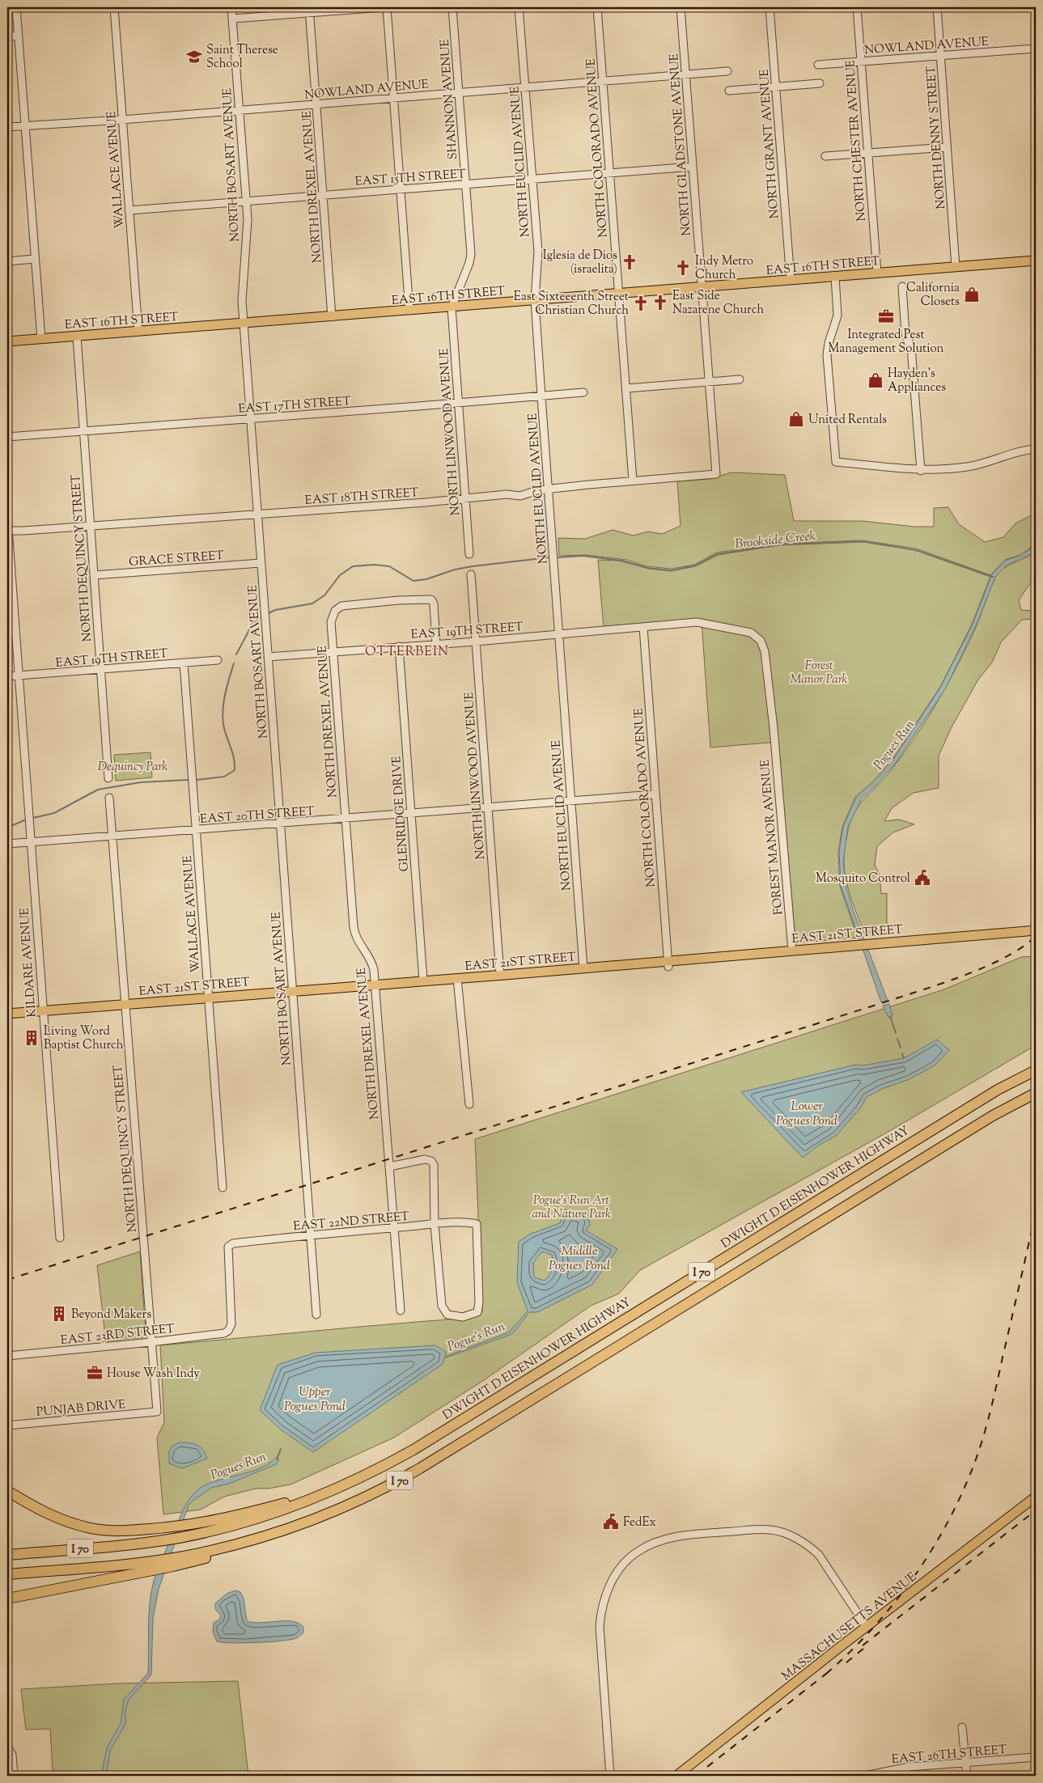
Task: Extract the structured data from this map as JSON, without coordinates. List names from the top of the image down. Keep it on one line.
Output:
{"streets":{"highway":["DWIGHT D EISENHOWER HIGHWAY","I 70"],"main road":["EAST 16TH STREET","EAST 21ST STREET","MASSACHUSETTS AVENUE"],"street":["NOWLAND AVENUE","SHANNON AVENUE","NORTH DENNY STREET","NORTH CHESTER AVENUE","NORTH GRANT AVENUE","NORTH GLADSTONE AVENUE","NORTH COLORADO AVENUE","NORTH EUCLID AVENUE","NORTH BOSART AVENUE","WALLACE AVENUE","EAST 15TH STREET","NORTH DREXEL AVENUE","EAST 17TH STREET","NORTH LINWOOD AVENUE","EAST 18TH STREET","NORTH DEQUINCY STREET","GRACE STREET","EAST 19TH STREET","GLENRIDGE DRIVE","EAST 20TH STREET","FOREST MANOR AVENUE","KILDARE AVENUE","EAST 22ND STREET","EAST 23RD STREET","PUNJAB DRIVE","EAST 26TH STREET"]},"crossings":[["NOWLAND AVENUE","SHANNON AVENUE"],["NOWLAND AVENUE","NORTH DENNY STREET"],["NOWLAND AVENUE","NORTH CHESTER AVENUE"],["NOWLAND AVENUE","NORTH GLADSTONE AVENUE"],["NOWLAND AVENUE","NORTH COLORADO AVENUE"],["NOWLAND AVENUE","NORTH EUCLID AVENUE"],["NOWLAND AVENUE","NORTH BOSART AVENUE"],["NOWLAND AVENUE","WALLACE AVENUE"],["NOWLAND AVENUE","NORTH DREXEL AVENUE"],["SHANNON AVENUE","EAST 15TH STREET"],["SHANNON AVENUE","EAST 16TH STREET"],["SHANNON AVENUE","NORTH LINWOOD AVENUE"],["NORTH DENNY STREET","EAST 16TH STREET"],["NORTH CHESTER AVENUE","EAST 16TH STREET"],["NORTH GRANT AVENUE","EAST 16TH STREET"],["NORTH GLADSTONE AVENUE","EAST 15TH STREET"],["NORTH GLADSTONE AVENUE","EAST 16TH STREET"],["NORTH GLADSTONE AVENUE","EAST 18TH STREET"],["NORTH COLORADO AVENUE","EAST 15TH STREET"],["NORTH COLORADO AVENUE","EAST 16TH STREET"],["NORTH COLORADO AVENUE","EAST 18TH STREET"],["NORTH COLORADO AVENUE","EAST 19TH STREET"],["NORTH COLORADO AVENUE","EAST 20TH STREET"],["NORTH COLORADO AVENUE","FOREST MANOR AVENUE"],["NORTH COLORADO AVENUE","EAST 21ST STREET"],["NORTH EUCLID AVENUE","EAST 15TH STREET"],["NORTH EUCLID AVENUE","EAST 16TH STREET"],["NORTH EUCLID AVENUE","EAST 17TH STREET"],["NORTH EUCLID AVENUE","EAST 18TH STREET"],["NORTH EUCLID AVENUE","EAST 19TH STREET"],["NORTH EUCLID AVENUE","EAST 20TH STREET"],["NORTH EUCLID AVENUE","EAST 21ST STREET"],["NORTH BOSART AVENUE","EAST 15TH STREET"],["NORTH BOSART AVENUE","EAST 16TH STREET"],["NORTH BOSART AVENUE","EAST 17TH STREET"],["NORTH BOSART AVENUE","EAST 18TH STREET"],["NORTH BOSART AVENUE","GRACE STREET"],["NORTH BOSART AVENUE","EAST 19TH STREET"],["NORTH BOSART AVENUE","EAST 20TH STREET"],["NORTH BOSART AVENUE","EAST 21ST STREET"],["NORTH BOSART AVENUE","EAST 22ND STREET"],["WALLACE AVENUE","EAST 15TH STREET"],["WALLACE AVENUE","EAST 16TH STREET"],["WALLACE AVENUE","EAST 19TH STREET"],["WALLACE AVENUE","EAST 20TH STREET"],["WALLACE AVENUE","EAST 21ST STREET"],["EAST 15TH STREET","NORTH DREXEL AVENUE"],["NORTH DREXEL AVENUE","EAST 16TH STREET"],["NORTH DREXEL AVENUE","EAST 19TH STREET"],["NORTH DREXEL AVENUE","EAST 20TH STREET"],["NORTH DREXEL AVENUE","EAST 21ST STREET"],["NORTH DREXEL AVENUE","EAST 22ND STREET"],["EAST 16TH STREET","NORTH LINWOOD AVENUE"],["EAST 16TH STREET","NORTH DEQUINCY STREET"],["EAST 17TH STREET","NORTH LINWOOD AVENUE"],["EAST 17TH STREET","NORTH DEQUINCY STREET"],["NORTH LINWOOD AVENUE","EAST 18TH STREET"],["NORTH LINWOOD AVENUE","EAST 19TH STREET"],["NORTH LINWOOD AVENUE","EAST 20TH STREET"],["NORTH LINWOOD AVENUE","EAST 21ST STREET"],["EAST 18TH STREET","NORTH DEQUINCY STREET"],["EAST 18TH STREET","KILDARE AVENUE"],["NORTH DEQUINCY STREET","GRACE STREET"],["NORTH DEQUINCY STREET","EAST 19TH STREET"],["NORTH DEQUINCY STREET","EAST 20TH STREET"],["NORTH DEQUINCY STREET","EAST 21ST STREET"],["NORTH DEQUINCY STREET","EAST 23RD STREET"],["NORTH DEQUINCY STREET","PUNJAB DRIVE"],["EAST 19TH STREET","GLENRIDGE DRIVE"],["EAST 19TH STREET","FOREST MANOR AVENUE"],["EAST 19TH STREET","KILDARE AVENUE"],["GLENRIDGE DRIVE","EAST 20TH STREET"],["GLENRIDGE DRIVE","EAST 21ST STREET"],["EAST 20TH STREET","KILDARE AVENUE"],["FOREST MANOR AVENUE","EAST 21ST STREET"],["EAST 21ST STREET","KILDARE AVENUE"],["EAST 22ND STREET","EAST 23RD STREET"]],"districts":["OTTERBEIN"],"water":["Brookside Creek","Pogues Run","Lower Pogues Pond","Middle Pogues Pond","Pogue's Run","Upper Pogues Pond"],"parks":["Forest Manor Park","Dequincy Park","Pogue's Run Art and Nature Park"],"places":{"school or university":["Saint Therese School"],"church":["Iglesia de Dios (israelita)","Indy Metro Church","East Side Nazarene Church","East Sixteeenth Street Christian Church"],"shop":["California Closets","Hayden's Appliances","United Rentals"],"office":["Integrated Pest Management Solution","House Wash Indy"],"public building":["Mosquito Control","FedEx"],"building":["Living Word Baptist Church","Beyond Makers"]}}
